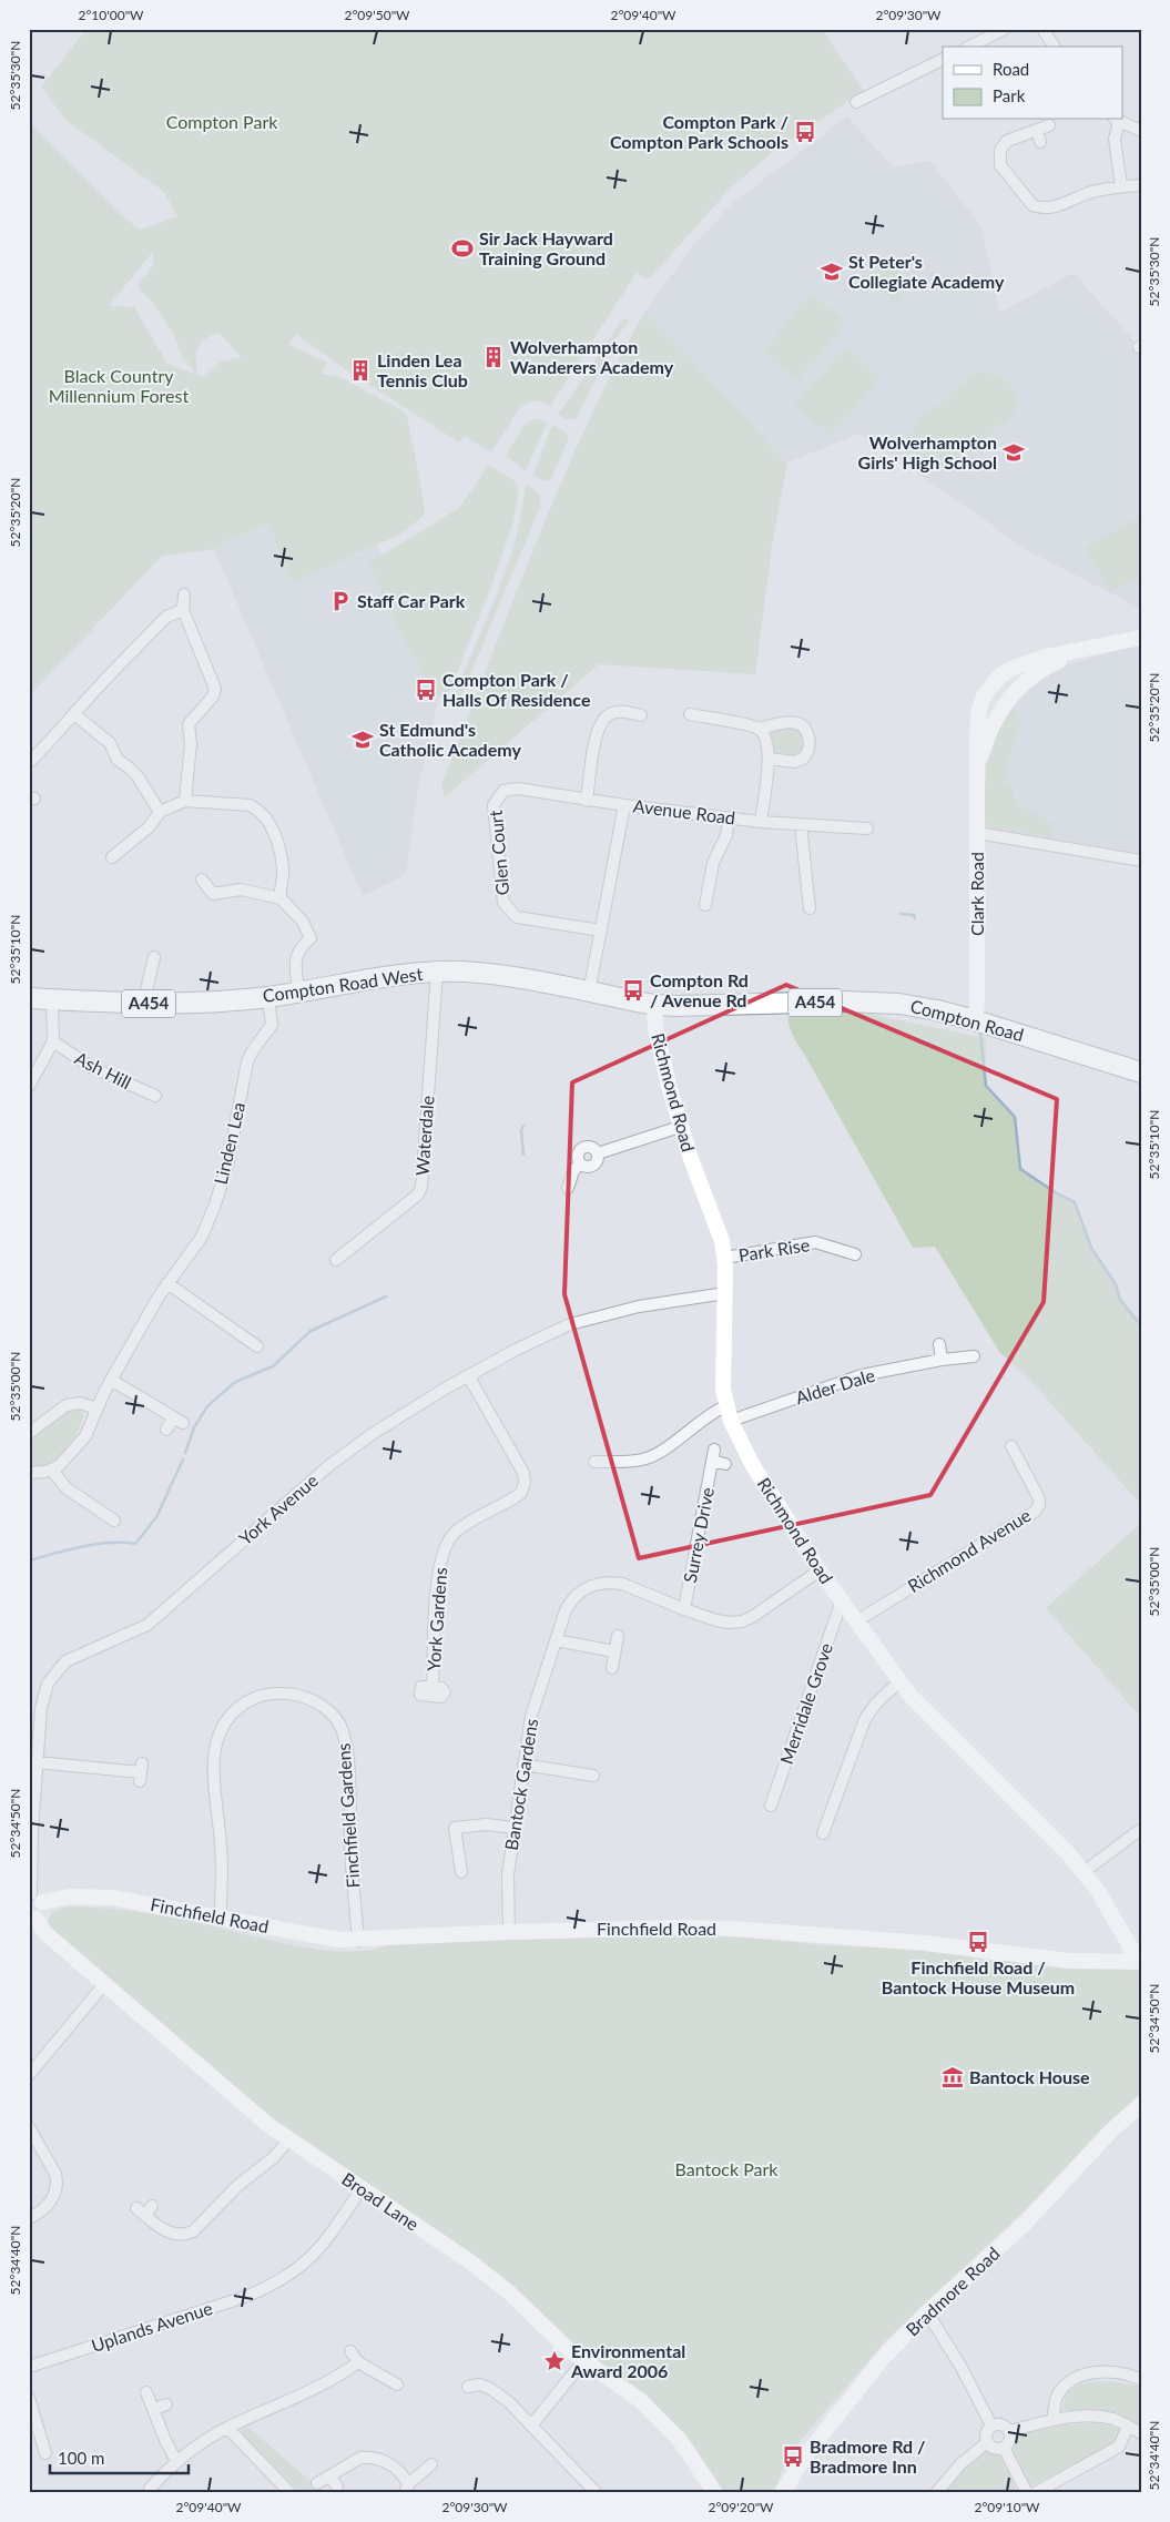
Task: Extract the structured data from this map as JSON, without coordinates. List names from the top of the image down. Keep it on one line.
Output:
{"streets":{"highway":["Compton Road West","A454","Compton Road"],"street":["Avenue Road","Glen Court","Clark Road","Ash Hill","Richmond Road","Waterdale","Linden Lea","Park Rise","Alder Dale","York Avenue","Surrey Drive","Richmond Avenue","York Gardens","Merridale Grove","Bantock Gardens","Finchfield Gardens","Finchfield Road","Broad Lane","Bradmore Road","Uplands Avenue"]},"crossings":[["Avenue Road","Glen Court"],["Avenue Road","Compton Road West"],["Clark Road","Compton Road"],["Compton Road West","Compton Road"],["Compton Road West","Richmond Road"],["Compton Road West","Waterdale"],["Compton Road West","Linden Lea"],["Compton Road","Richmond Road"],["Richmond Road","Park Rise"],["Richmond Road","Alder Dale"],["Richmond Road","York Avenue"],["Richmond Road","Richmond Avenue"],["Richmond Road","Merridale Grove"],["Richmond Road","Bantock Gardens"],["Richmond Road","Finchfield Road"],["York Avenue","York Gardens"],["York Avenue","Finchfield Road"],["Surrey Drive","Bantock Gardens"],["Bantock Gardens","Finchfield Road"],["Finchfield Gardens","Finchfield Road"],["Broad Lane","Uplands Avenue"]],"parks":["Compton Park","Black Country Millennium Forest","Bantock Park"],"places":{"bus stop":["Compton Park / Compton Park Schools","Compton Park / Halls Of Residence","Compton Rd / Avenue Rd","Finchfield Road / Bantock House Museum","Bradmore Rd / Bradmore Inn"],"sports":["Sir Jack Hayward Training Ground"],"school or university":["St Peter's Collegiate Academy","Wolverhampton Girls' High School","St Edmund's Catholic Academy"],"building":["Wolverhampton Wanderers Academy","Linden Lea Tennis Club"],"parking":["Staff Car Park"],"museum":["Bantock House"],"place":["Environmental Award 2006"]},"legend":["Road","Park"],"scale_bar":"100 m","coordinates":["2°10'00\"W","2°09'50\"W","2°09'40\"W","2°09'30\"W","52°35'30\"N","52°35'20\"N","52°35'10\"N","52°35'00\"N","52°34'50\"N","52°34'40\"N","2°09'20\"W","2°09'10\"W"]}
